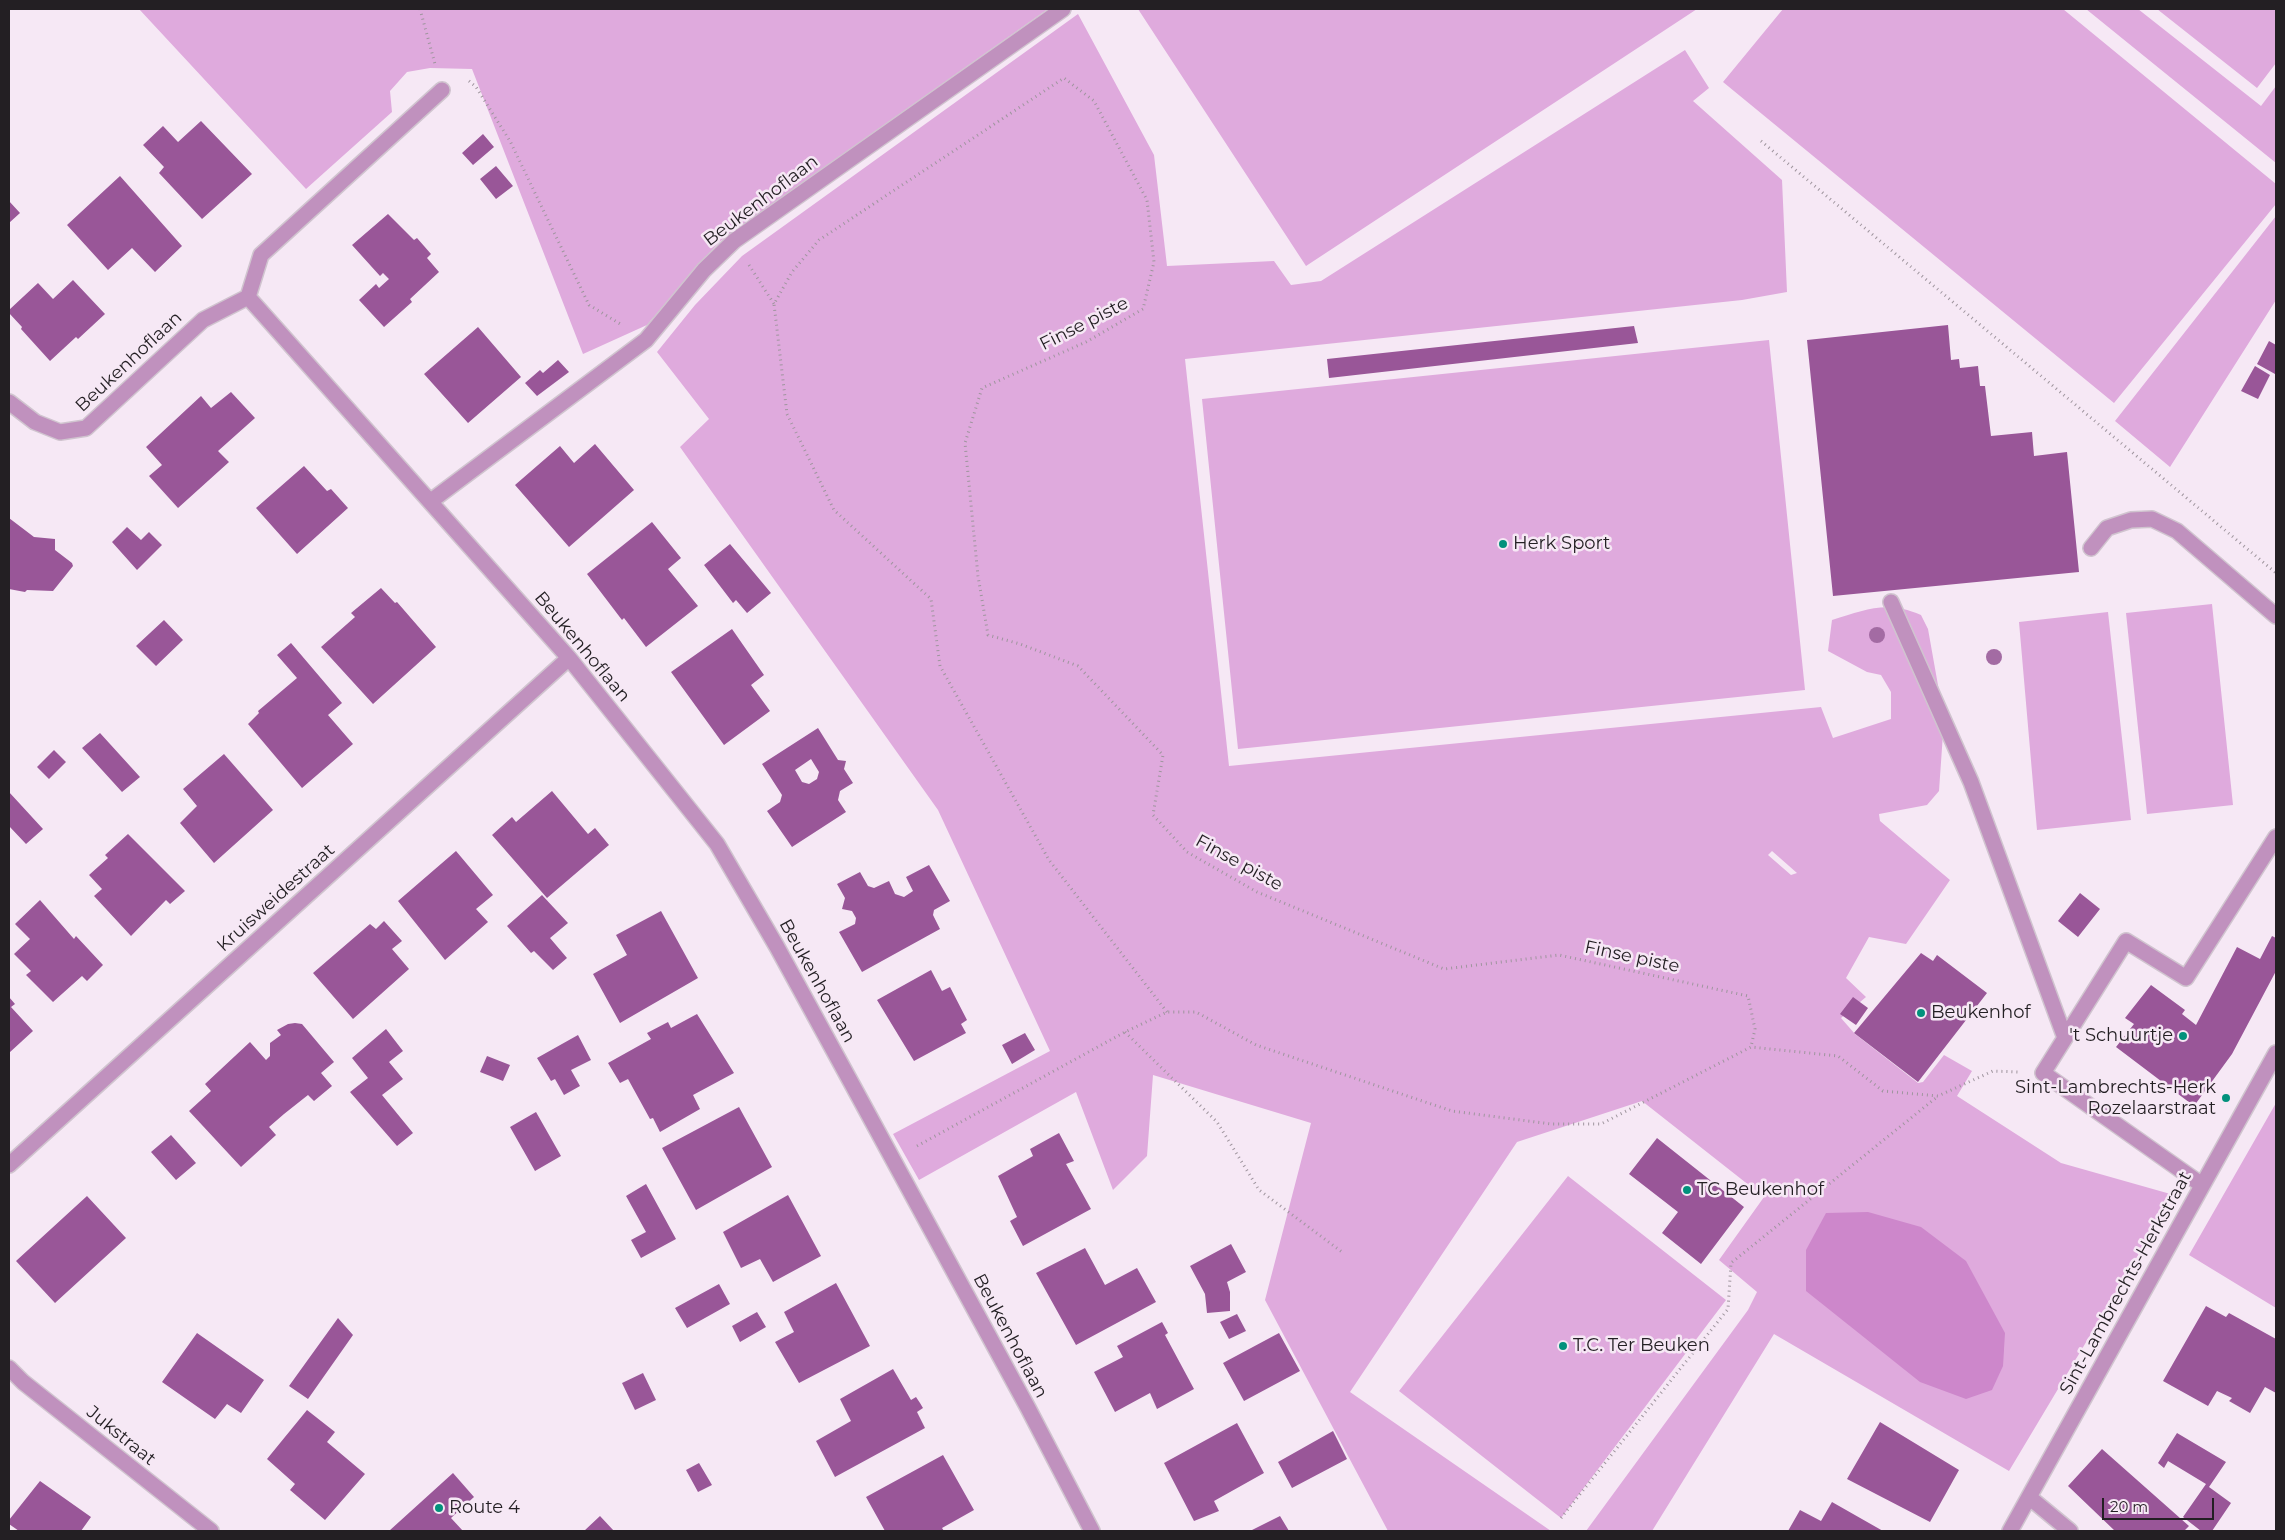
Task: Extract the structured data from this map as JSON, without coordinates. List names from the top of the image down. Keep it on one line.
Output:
{"streets":{"street":["Beukenhoflaan","Kruisweidestraat","Sint-Lambrechts-Herkstraat","Jukstraat"],"path":["Finse piste"]},"crossings":[["Beukenhoflaan","Kruisweidestraat"]],"places":["Herk Sport","Beukenhof","'t Schuurtje","Sint-Lambrechts-Herk Rozelaarstraat","TC Beukenhof","T.C. Ter Beuken","Route 4"],"scale_bar":"20 m"}
